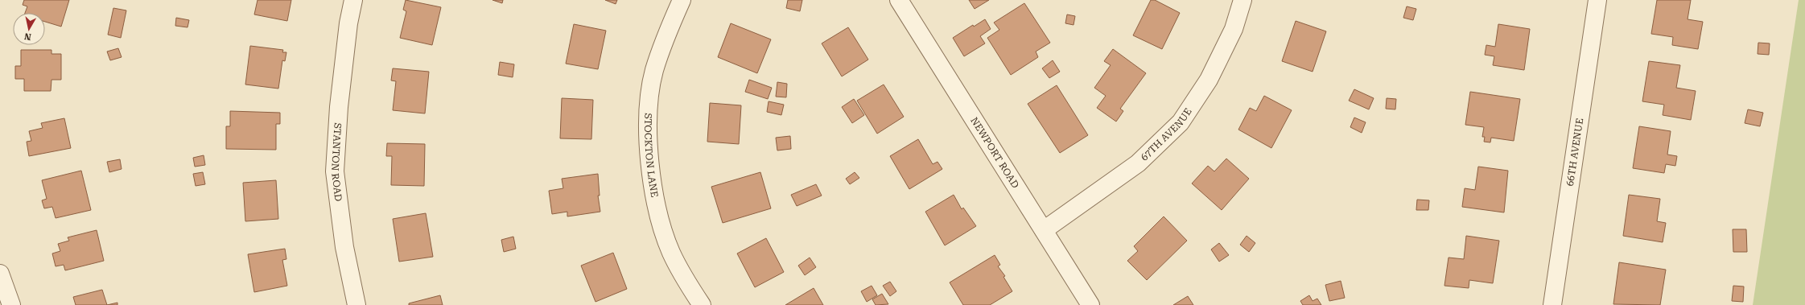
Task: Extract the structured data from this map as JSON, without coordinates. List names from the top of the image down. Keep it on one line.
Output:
{"streets":{"street":["67TH AVENUE","NEWPORT ROAD","66TH AVENUE","STOCKTON LANE","STANTON ROAD"]},"crossings":[["67TH AVENUE","NEWPORT ROAD"]],"north":"bottom"}
